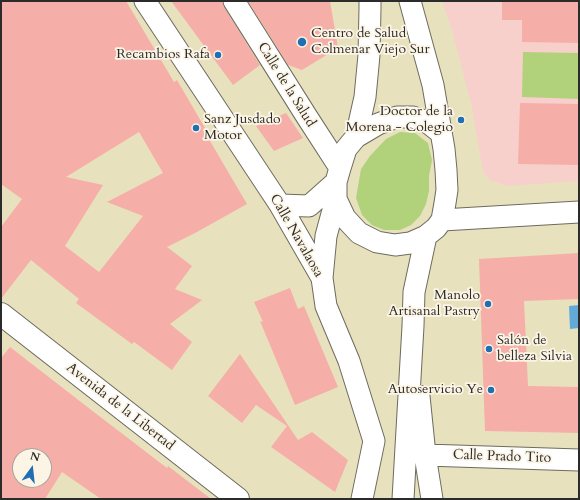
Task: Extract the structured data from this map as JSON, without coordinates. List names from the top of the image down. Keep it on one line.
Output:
{"streets":{"street":["Calle de la Salud","Calle Navalaosa","Avenida de la Libertad","Calle Prado Tito"]},"places":["Centro de Salud Colmenar Viejo Sur","Recambios Rafa","Doctor de la Morena - Colegio","Sanz Jusdado Motor","Manolo Artisanal Pastry","Salón de belleza Silvia","Autoservicio Ye"],"north":"top"}
